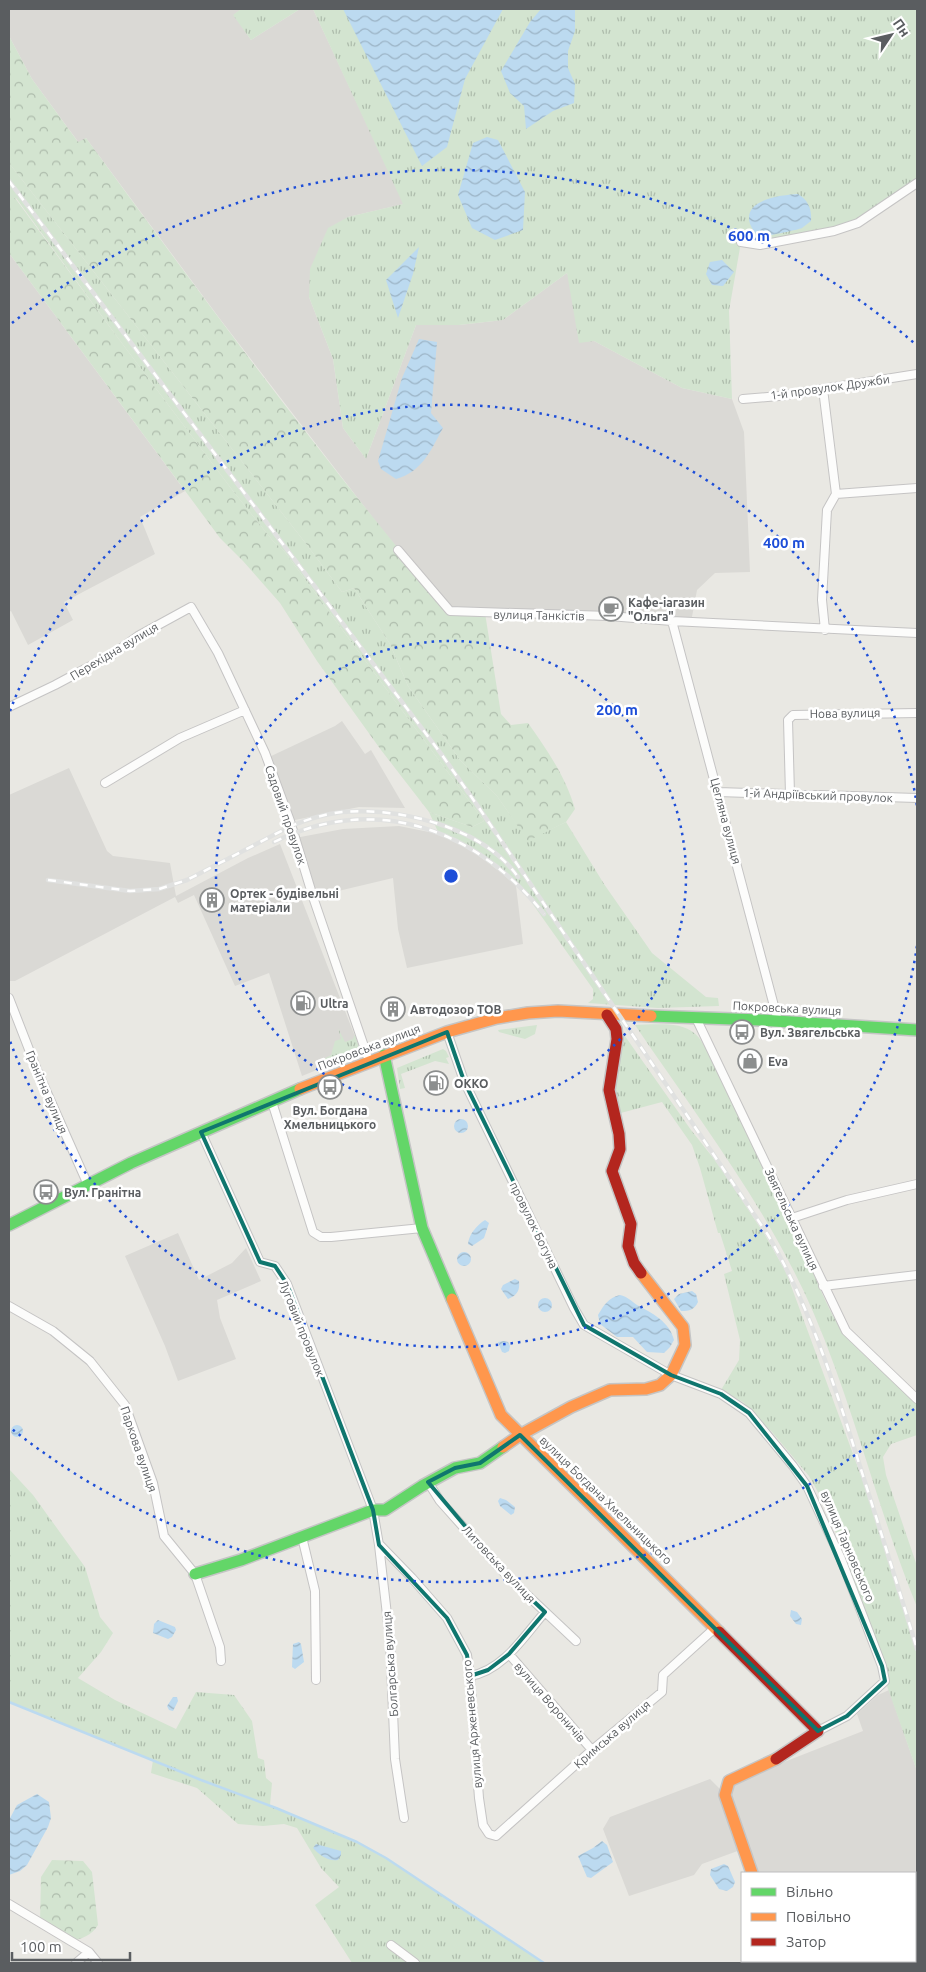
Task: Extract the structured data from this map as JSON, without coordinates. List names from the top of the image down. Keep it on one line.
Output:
{"streets":{"main road":["Покровська вулиця","вулиця Богдана Хмельницького"],"street":["1-й провулок Дружби","вулиця Танкістів","Перехідна вулиця","Нова вулиця","1-й Андріївський провулок","Садовий провулок","Цегляна вулиця","Гранітна вулиця","Звягельська вулиця","провулок Богуна","Луговий провулок","Паркова вулиця","вулиця Тарновського","Литовська вулиця","Болгарська вулиця","вулиця Вороничів","вулиця Арженевського","Кримська вулиця"]},"crossings":[["вулиця Танкістів","Цегляна вулиця"],["Перехідна вулиця","Садовий провулок"],["Нова вулиця","1-й Андріївський провулок"],["1-й Андріївський провулок","Цегляна вулиця"],["Садовий провулок","Покровська вулиця"],["Цегляна вулиця","Покровська вулиця"],["Покровська вулиця","Гранітна вулиця"],["Покровська вулиця","Звягельська вулиця"],["Покровська вулиця","провулок Богуна"],["Покровська вулиця","Луговий провулок"],["Покровська вулиця","вулиця Богдана Хмельницького"],["провулок Богуна","вулиця Тарновського"],["Луговий провулок","Болгарська вулиця"],["вулиця Богдана Хмельницького","вулиця Тарновського"],["вулиця Богдана Хмельницького","Кримська вулиця"],["Болгарська вулиця","вулиця Арженевського"],["вулиця Вороничів","Кримська вулиця"],["вулиця Арженевського","Кримська вулиця"]],"places":{"cafe":["Кафе-іагазин \"Ольга\""],"building":["Ортек - будівельні матеріали","Автодозор ТОВ"],"fuel station":["Ultra","ОККО"],"bus stop":["Вул. Звягельська","Вул. Богдана Хмельницького","Вул. Гранітна"],"shop":["Eva"]},"legend":["Вільно","Повільно","Затор"],"scale_bar":"100 m","north":"top right","rings":["600 m","400 m","200 m"]}
